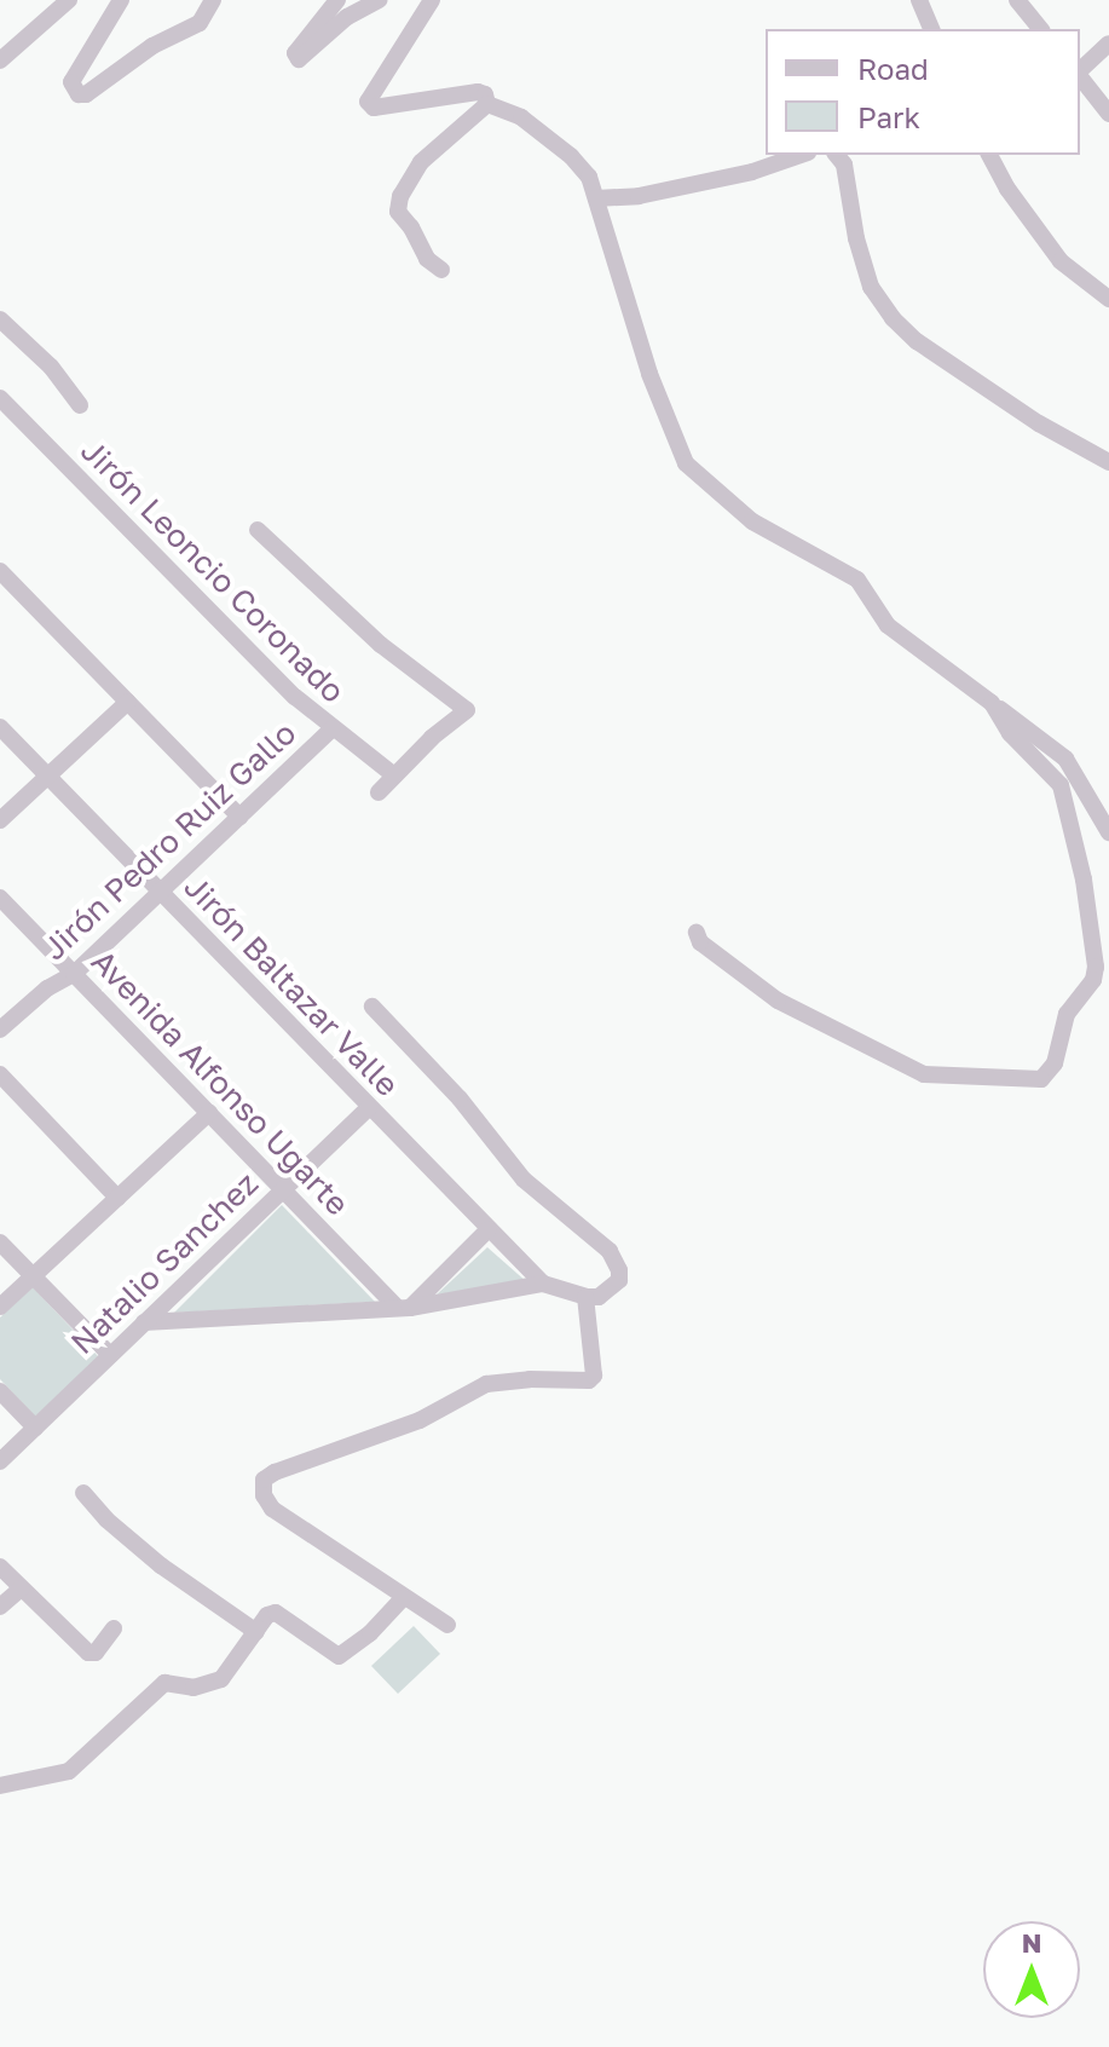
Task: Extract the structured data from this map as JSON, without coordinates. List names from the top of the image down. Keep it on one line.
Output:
{"streets":{"street":["Jirón Leoncio Coronado","Jirón Pedro Ruiz Gallo","Jirón Baltazar Valle","Avenida Alfonso Ugarte","Natalio Sanchez"]},"crossings":[["Jirón Leoncio Coronado","Jirón Pedro Ruiz Gallo"],["Jirón Pedro Ruiz Gallo","Jirón Baltazar Valle"],["Jirón Pedro Ruiz Gallo","Avenida Alfonso Ugarte"],["Jirón Baltazar Valle","Natalio Sanchez"],["Avenida Alfonso Ugarte","Natalio Sanchez"]],"legend":["Road","Park"],"north":"top"}
